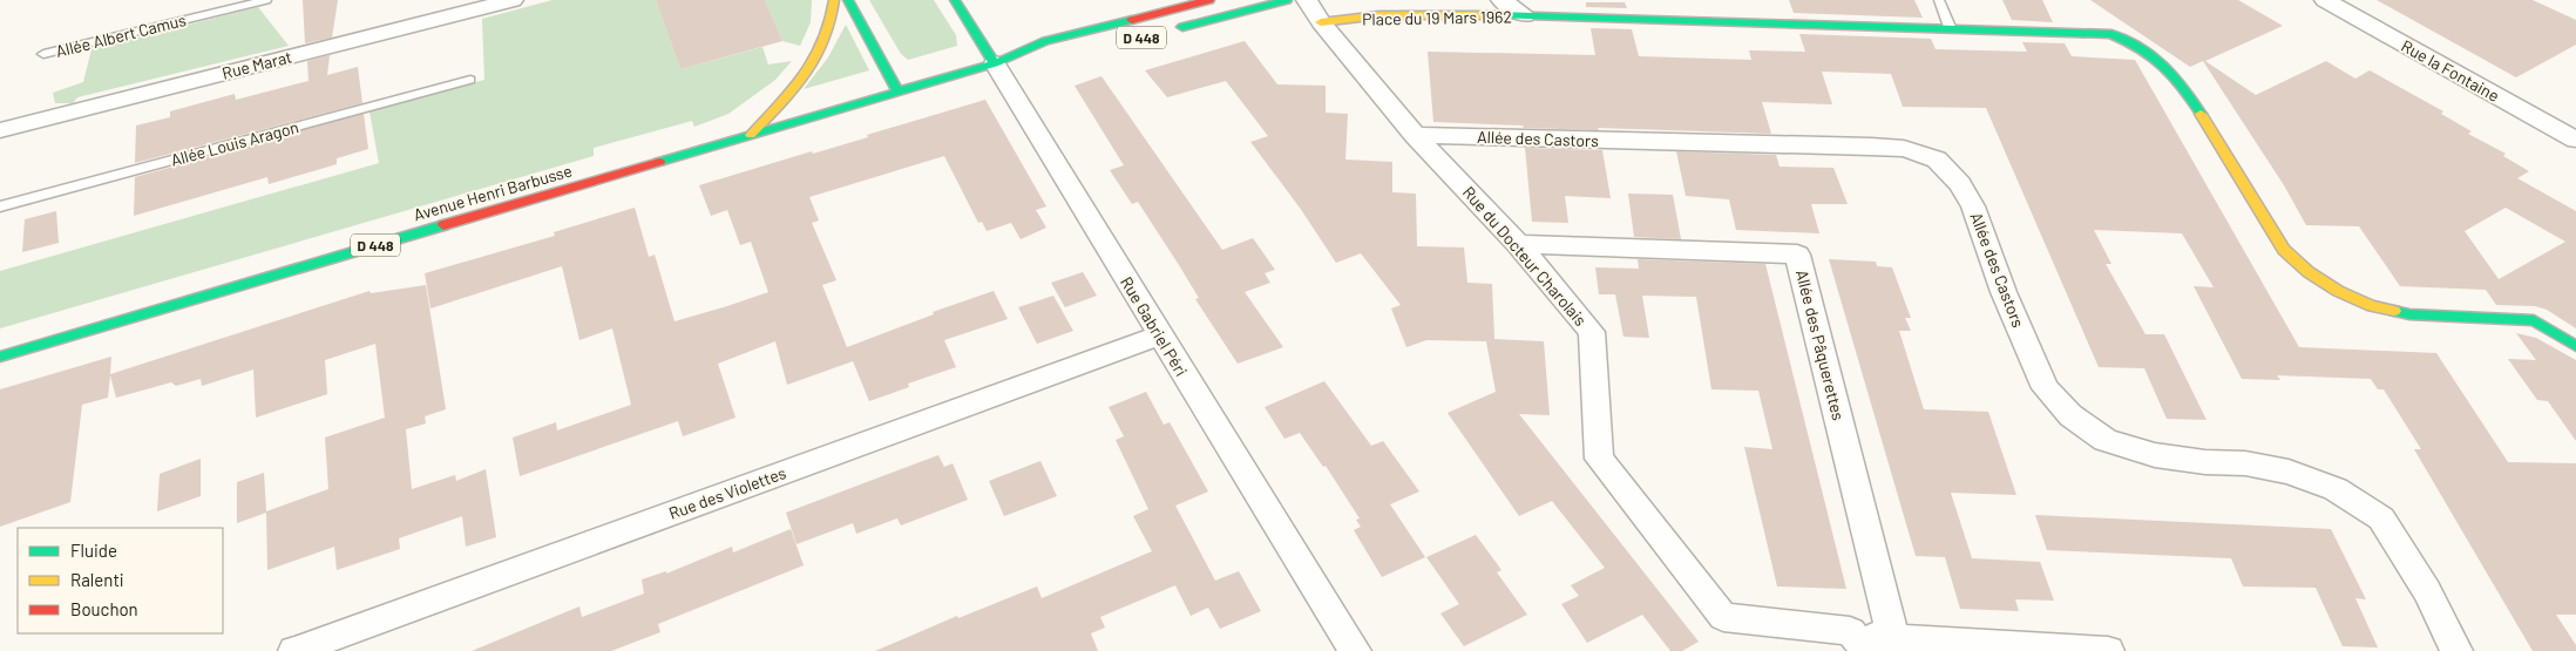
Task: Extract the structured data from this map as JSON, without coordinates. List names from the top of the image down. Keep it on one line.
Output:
{"streets":{"street":["Place du 19 Mars 1962","D 448","Rue Marat","Rue la Fontaine","Allée des Castors","Avenue Henri Barbusse","Rue du Docteur Charolais","Rue Gabriel Péri","Allée des Pâquerettes","Rue des Violettes"],"lane":["Allée Albert Camus","Allée Louis Aragon"]},"crossings":[["Place du 19 Mars 1962","Rue du Docteur Charolais"],["Allée des Castors","Rue du Docteur Charolais"],["Avenue Henri Barbusse","Rue Gabriel Péri"],["Rue du Docteur Charolais","Allée des Pâquerettes"],["Rue Gabriel Péri","Rue des Violettes"]],"legend":["Fluide","Ralenti","Bouchon"]}
